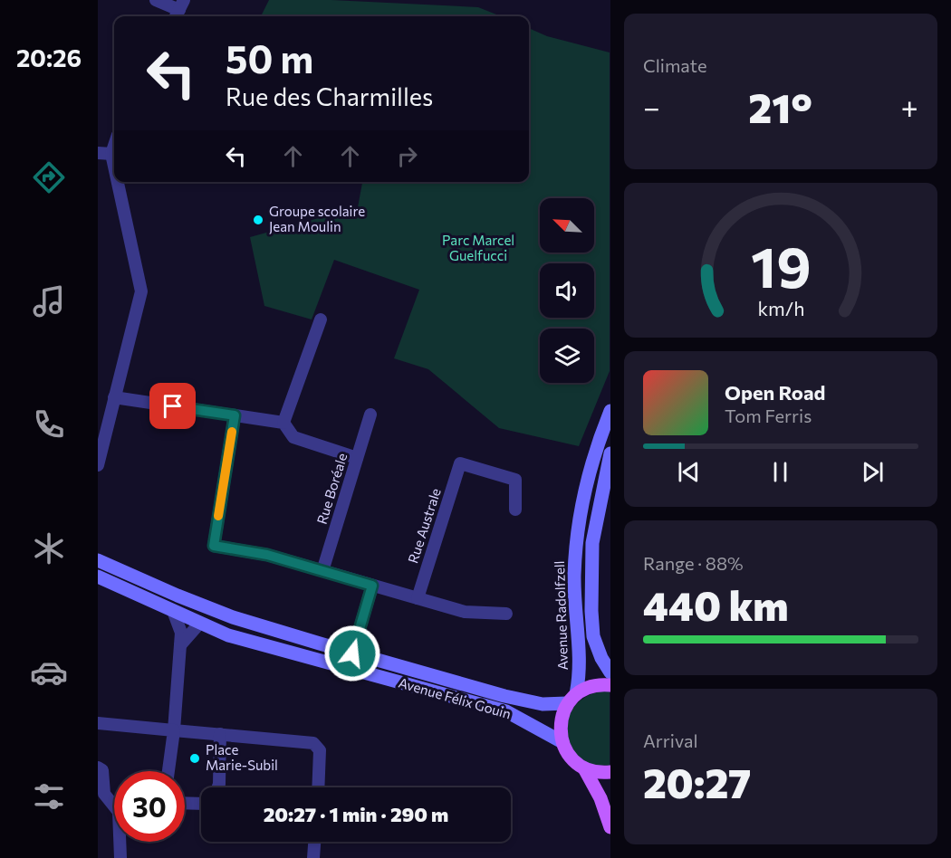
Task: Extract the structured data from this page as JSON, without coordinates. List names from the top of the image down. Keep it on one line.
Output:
{"streets":{"main road":["Avenue Radolfzell","Avenue Félix Gouin"],"street":["Rue Boréale","Rue Australe"]},"crossings":[["Avenue Radolfzell","Avenue Félix Gouin"]],"parks":["Parc Marcel Guelfucci"],"places":["Groupe scolaire Jean Moulin","Place Marie-Subil"],"north":"top left","page":{"tabs":"20:26","tile":["Climate",["Range · 88%","440 km"],["Arrival","20:27"]],"turn":["50 m","Rue des Charmilles"],"heat":["−","21°","+"],"song":["Open Road","Tom Ferris"],"limit":"30","trip":"20:27 · 1 min · 290 m","gauge":["19","km/h"]}}
